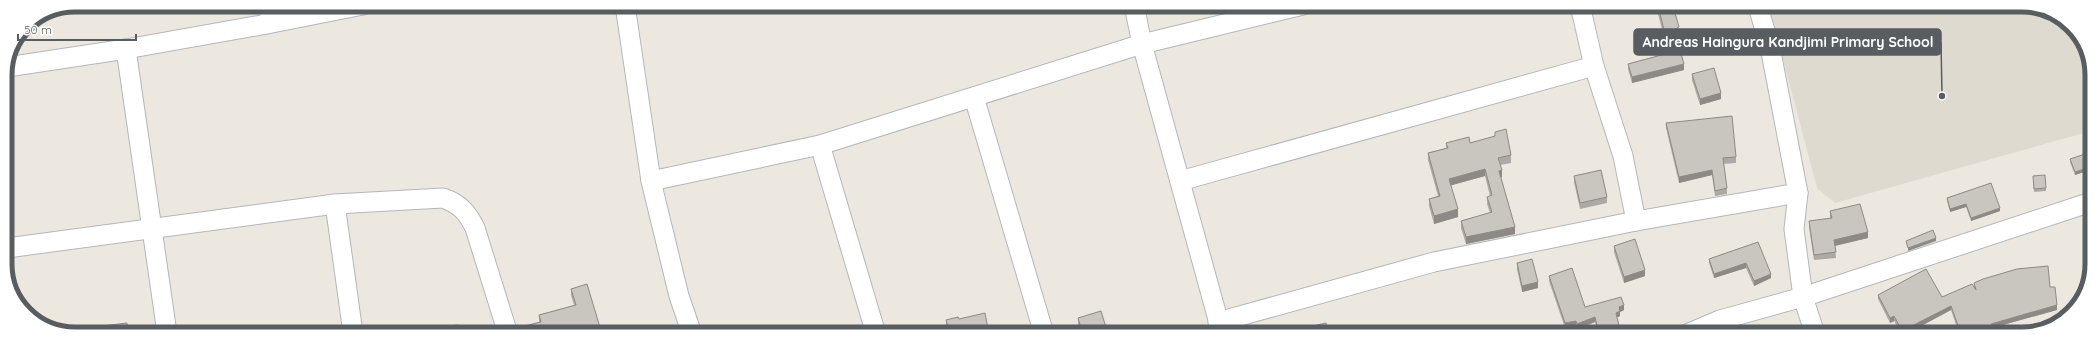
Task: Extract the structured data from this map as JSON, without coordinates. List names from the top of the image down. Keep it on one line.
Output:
{"places":["Andreas Haingura Kandjimi Primary School"],"scale_bar":"50 m"}
